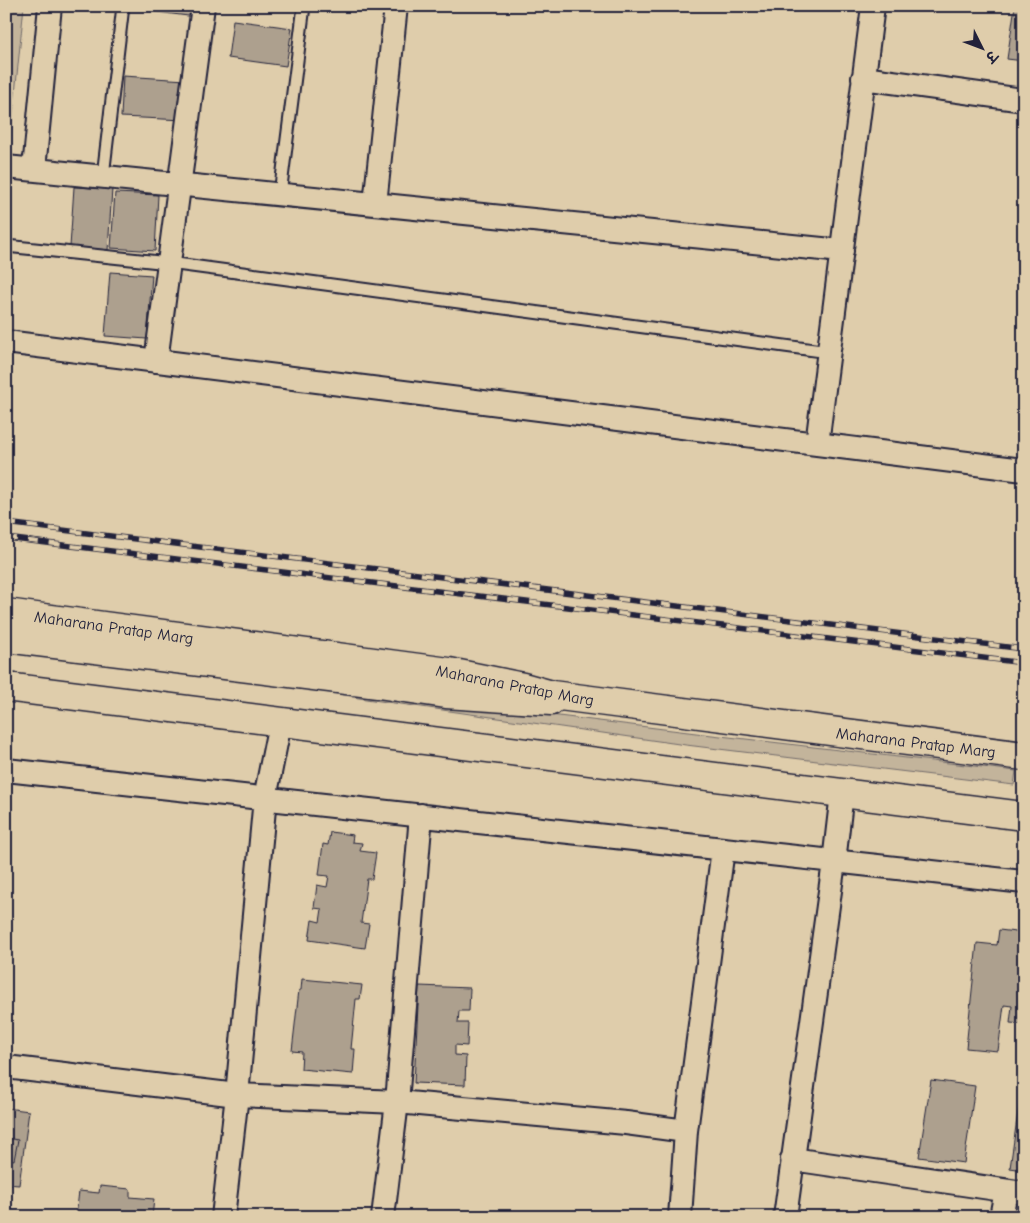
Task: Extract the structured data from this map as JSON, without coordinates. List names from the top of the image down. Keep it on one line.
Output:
{"streets":{"main road":["Maharana Pratap Marg"]},"north":"bottom right"}
